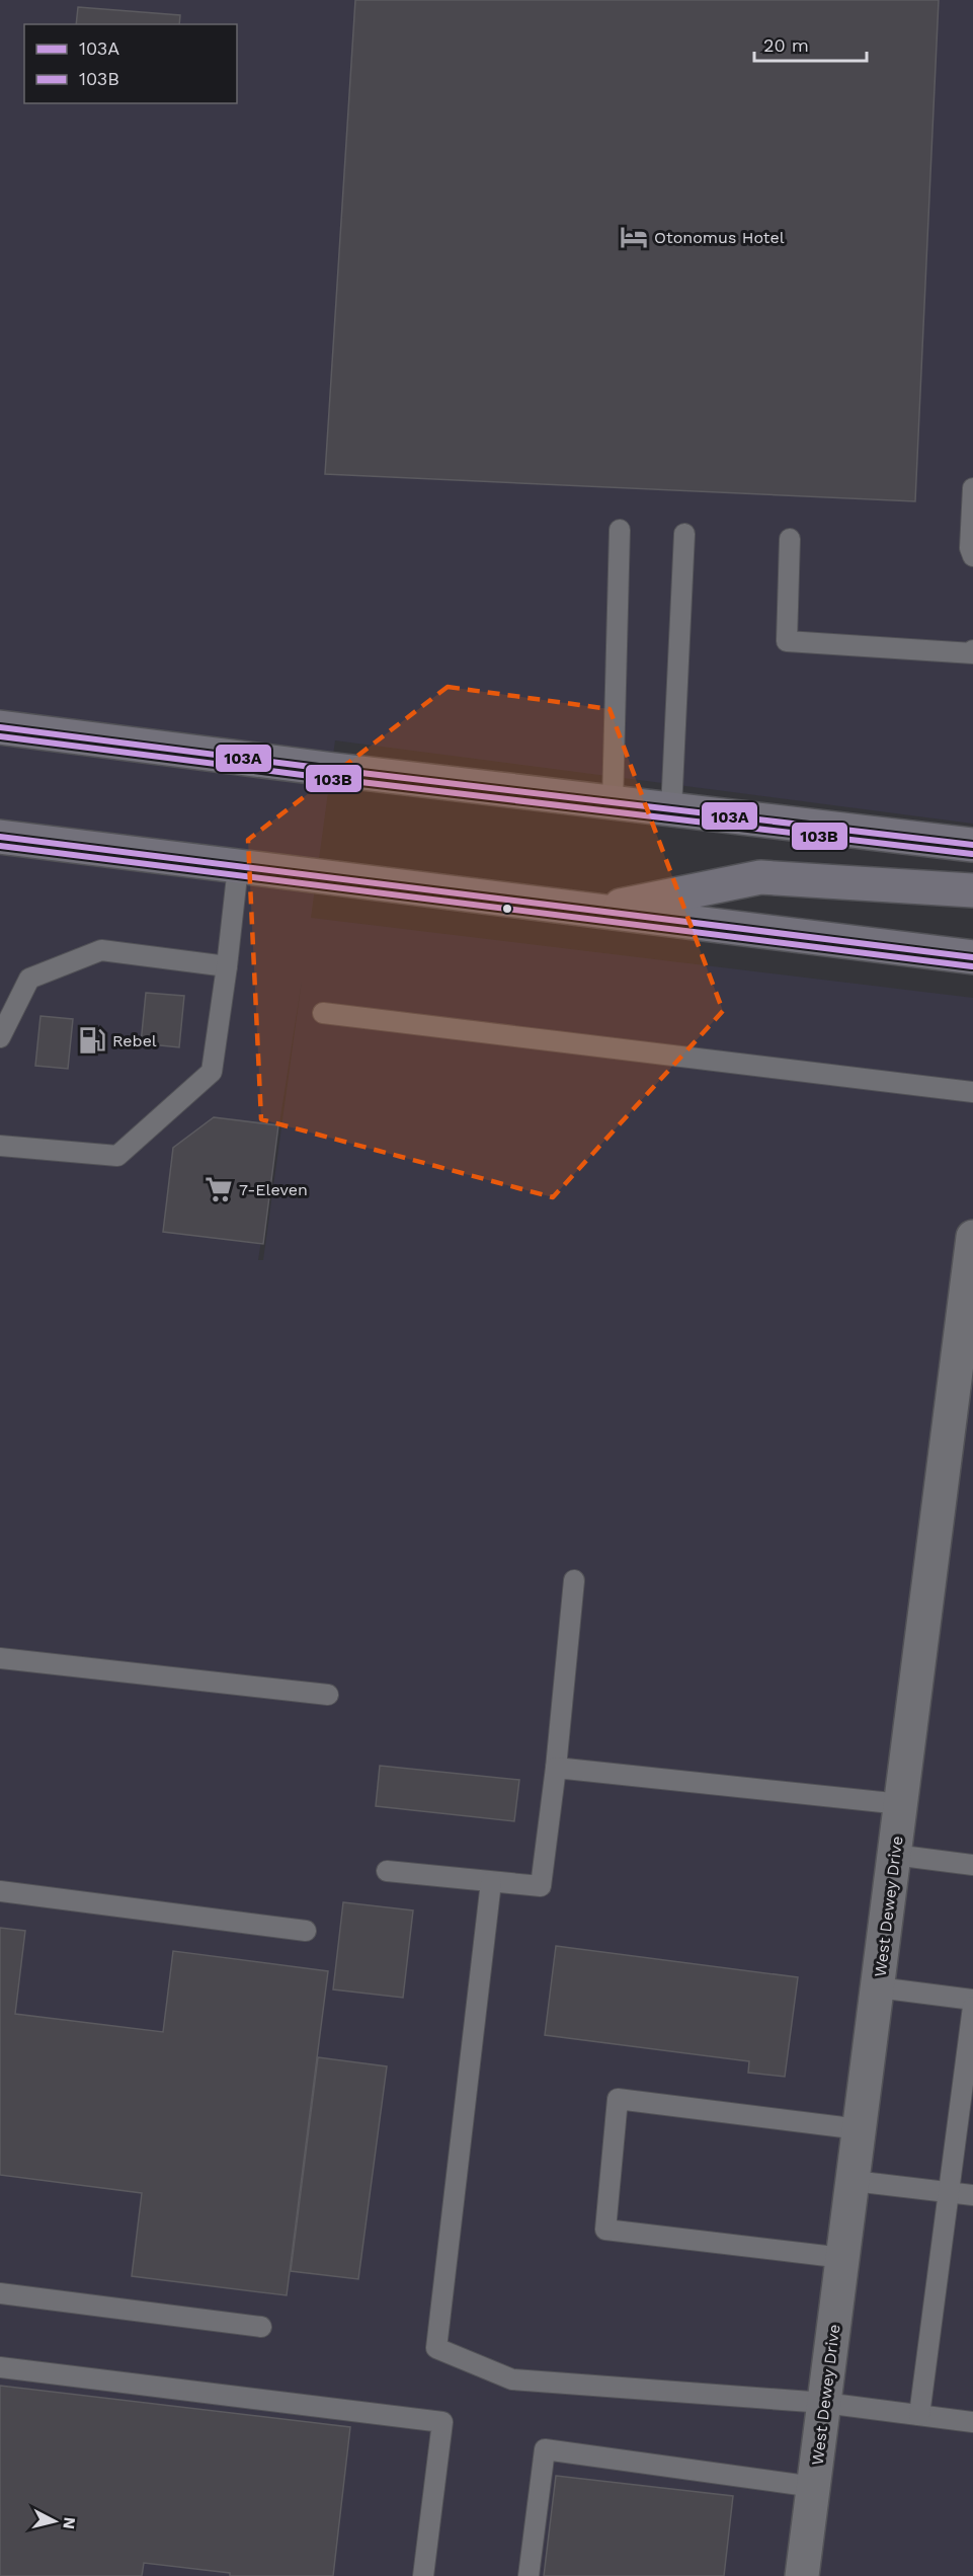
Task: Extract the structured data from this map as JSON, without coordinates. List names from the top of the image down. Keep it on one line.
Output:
{"streets":{"street":["West Dewey Drive"]},"places":{"hotel":["Otonomus Hotel"],"fuel station":["Rebel"],"supermarket":["7-Eleven"]},"lines":["transit line 103A","transit line 103B"],"legend":["103A","103B"],"scale_bar":"20 m","north":"right"}
